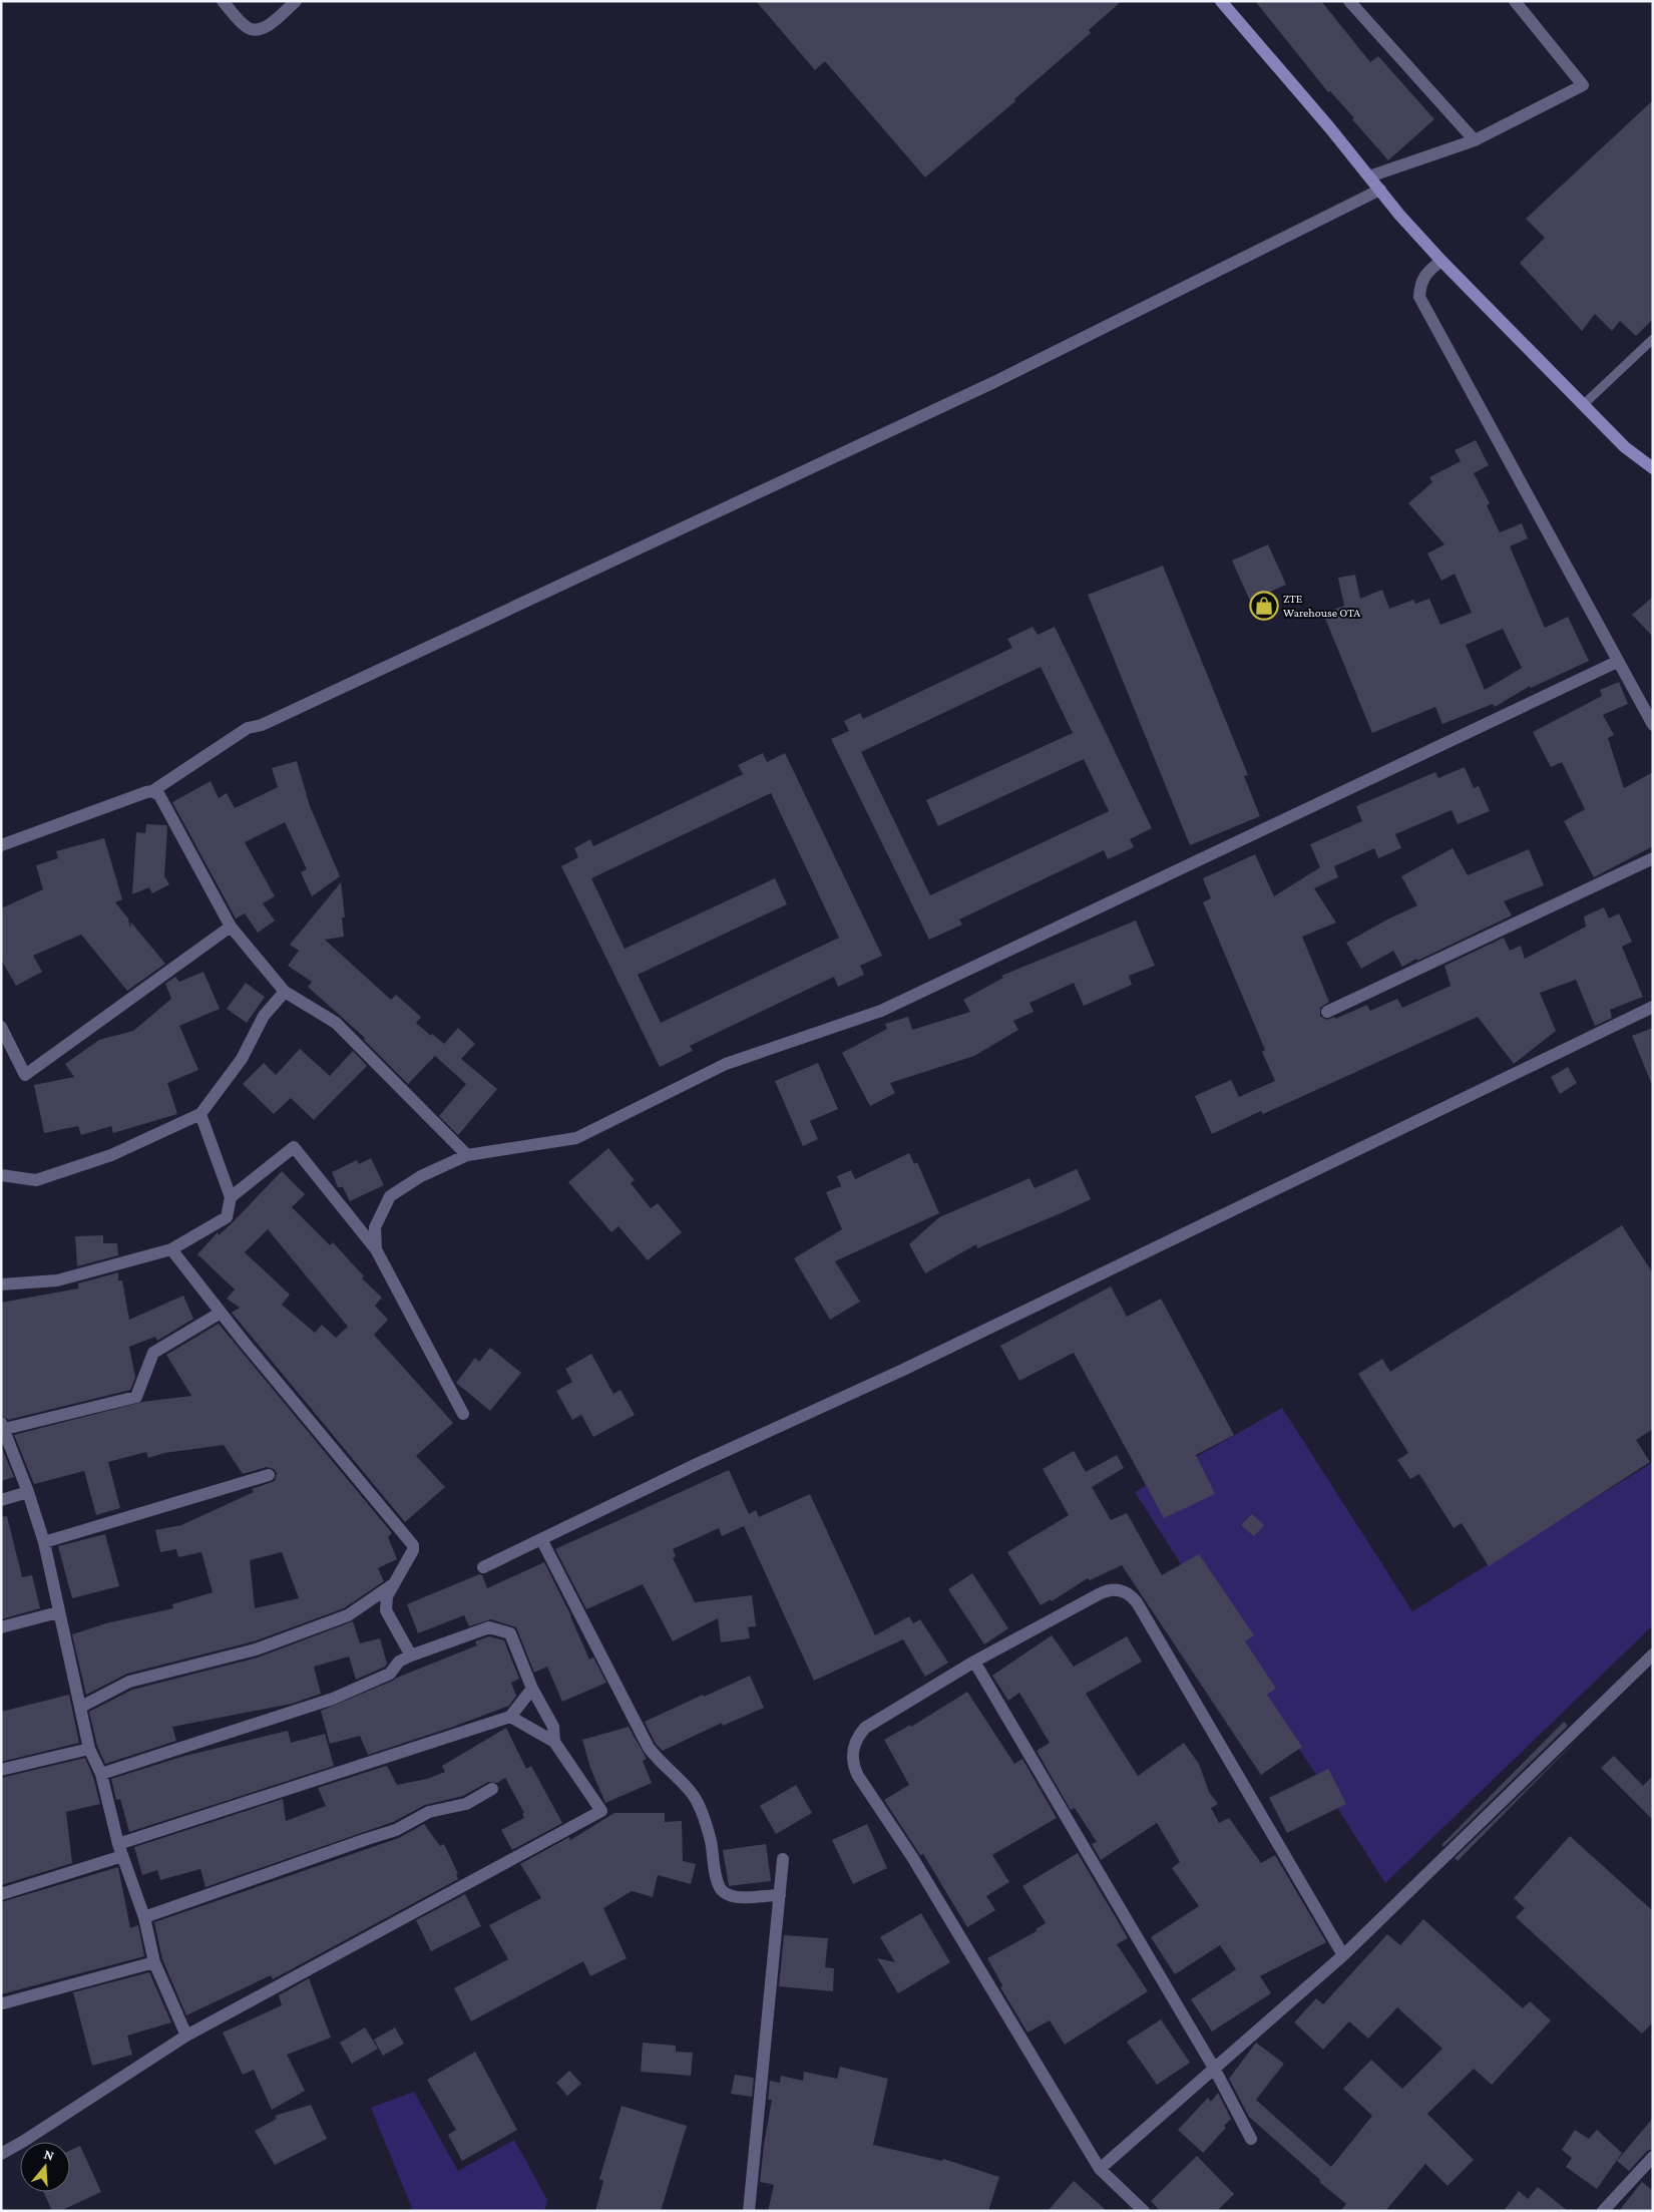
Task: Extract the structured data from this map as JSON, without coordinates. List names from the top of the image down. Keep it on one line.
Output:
{"places":{"shop":["ZTE Warehouse OTA"]},"north":"top"}
